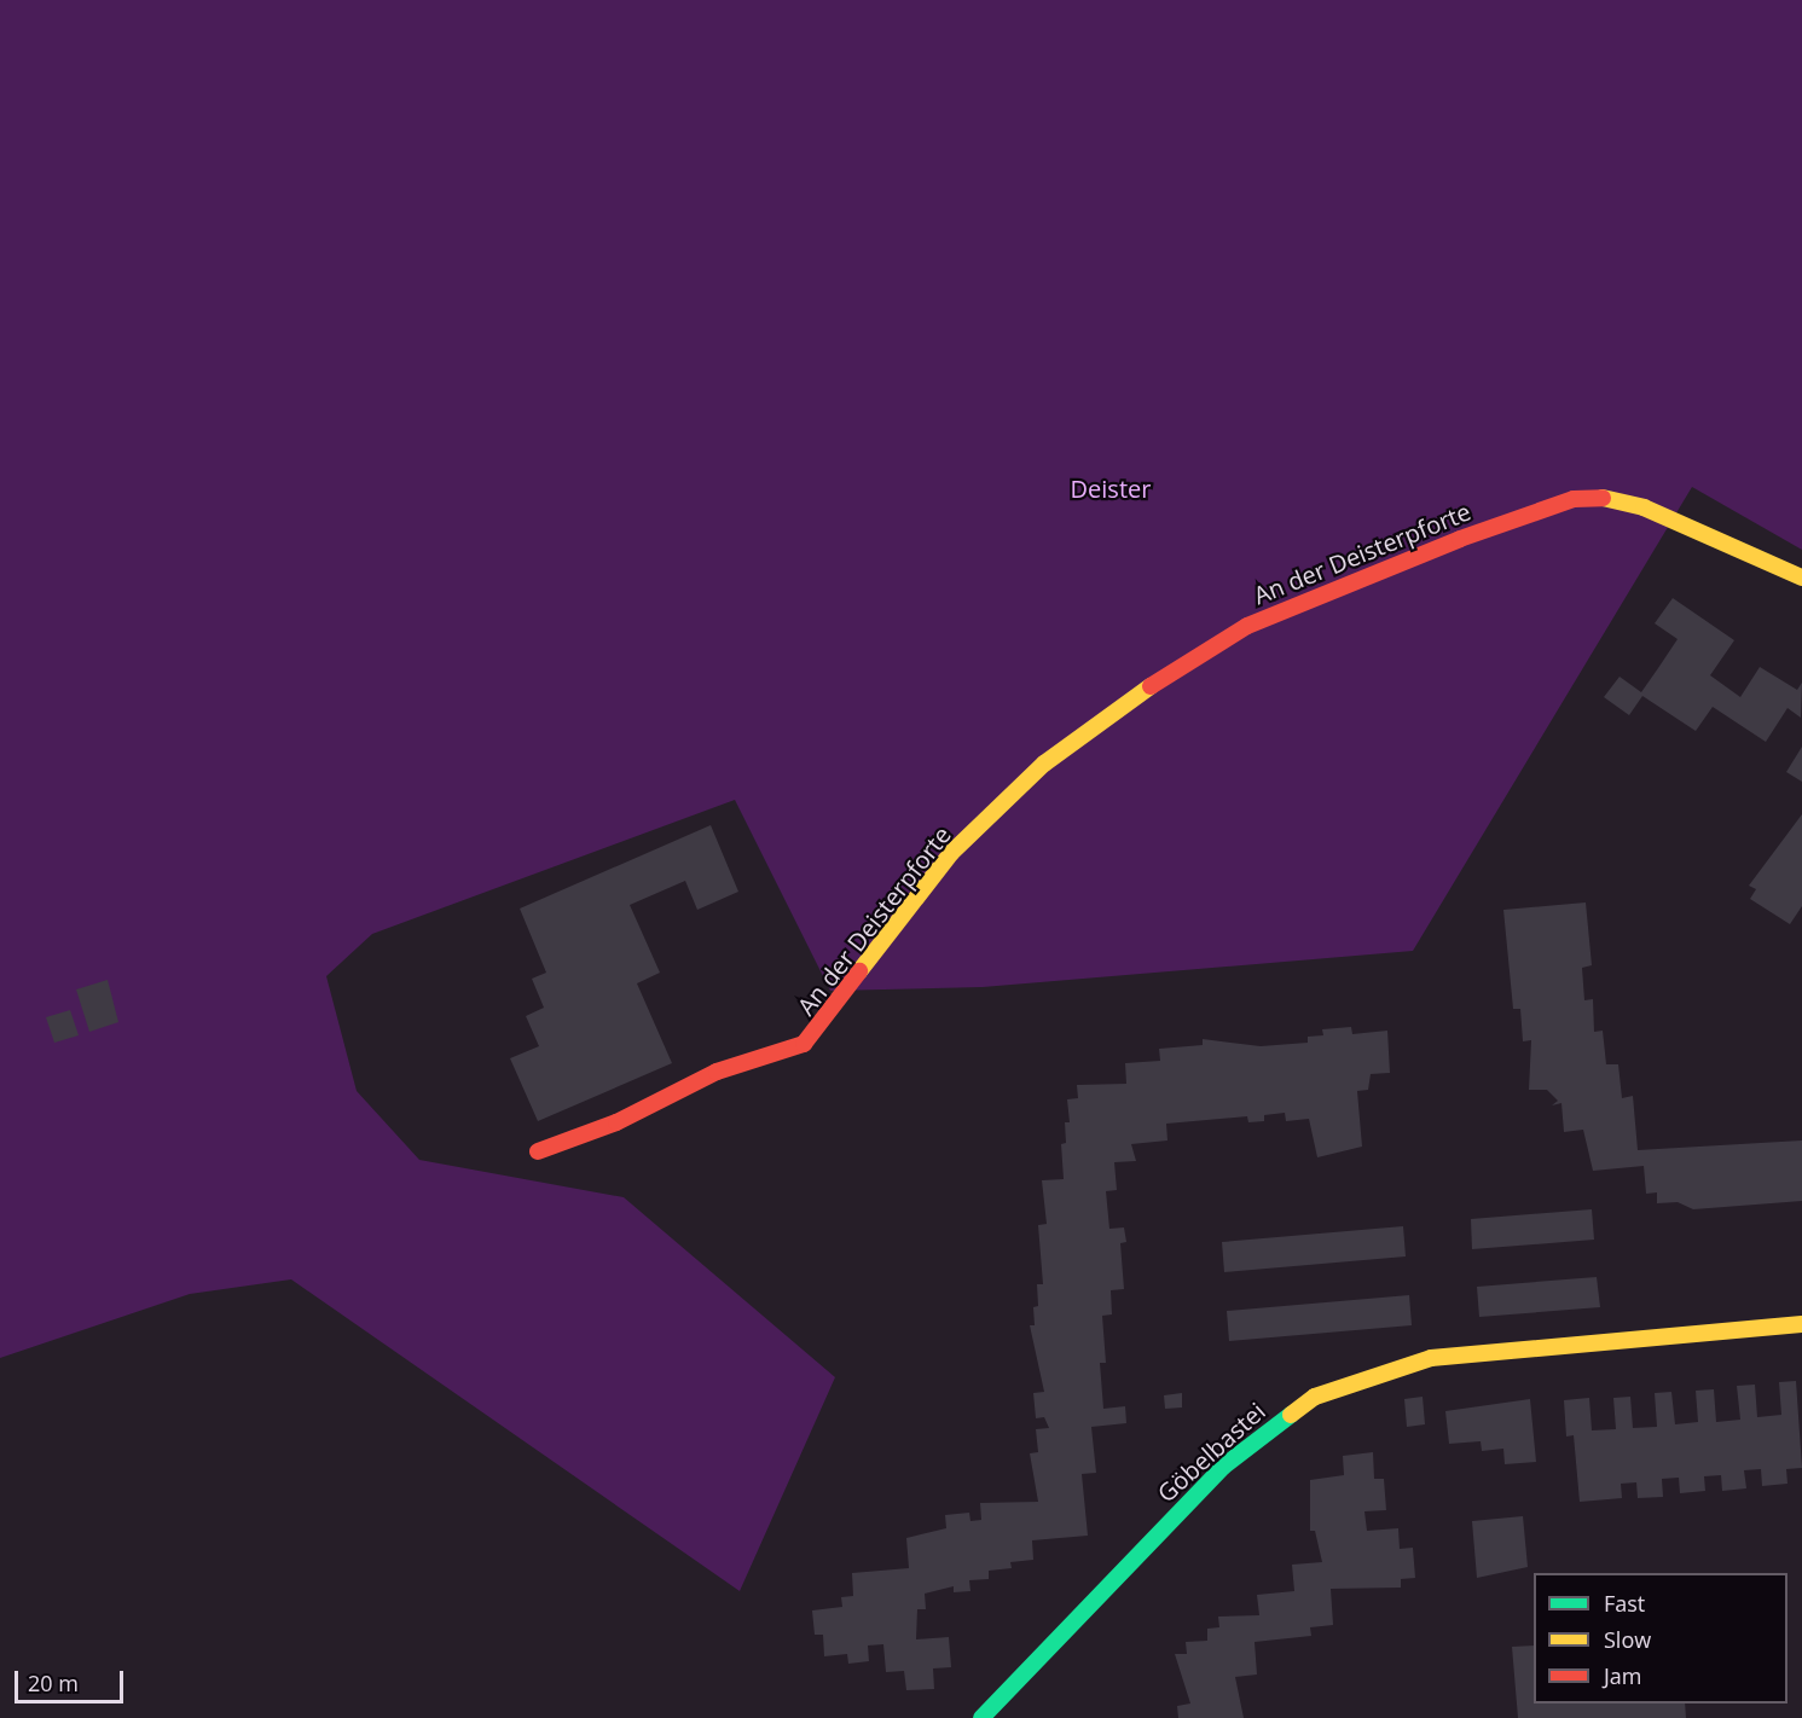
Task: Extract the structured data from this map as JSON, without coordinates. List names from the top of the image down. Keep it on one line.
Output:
{"streets":{"street":["An der Deisterpforte","Göbelbastei"]},"parks":["Deister"],"legend":["Fast","Slow","Jam"],"scale_bar":"20 m"}
